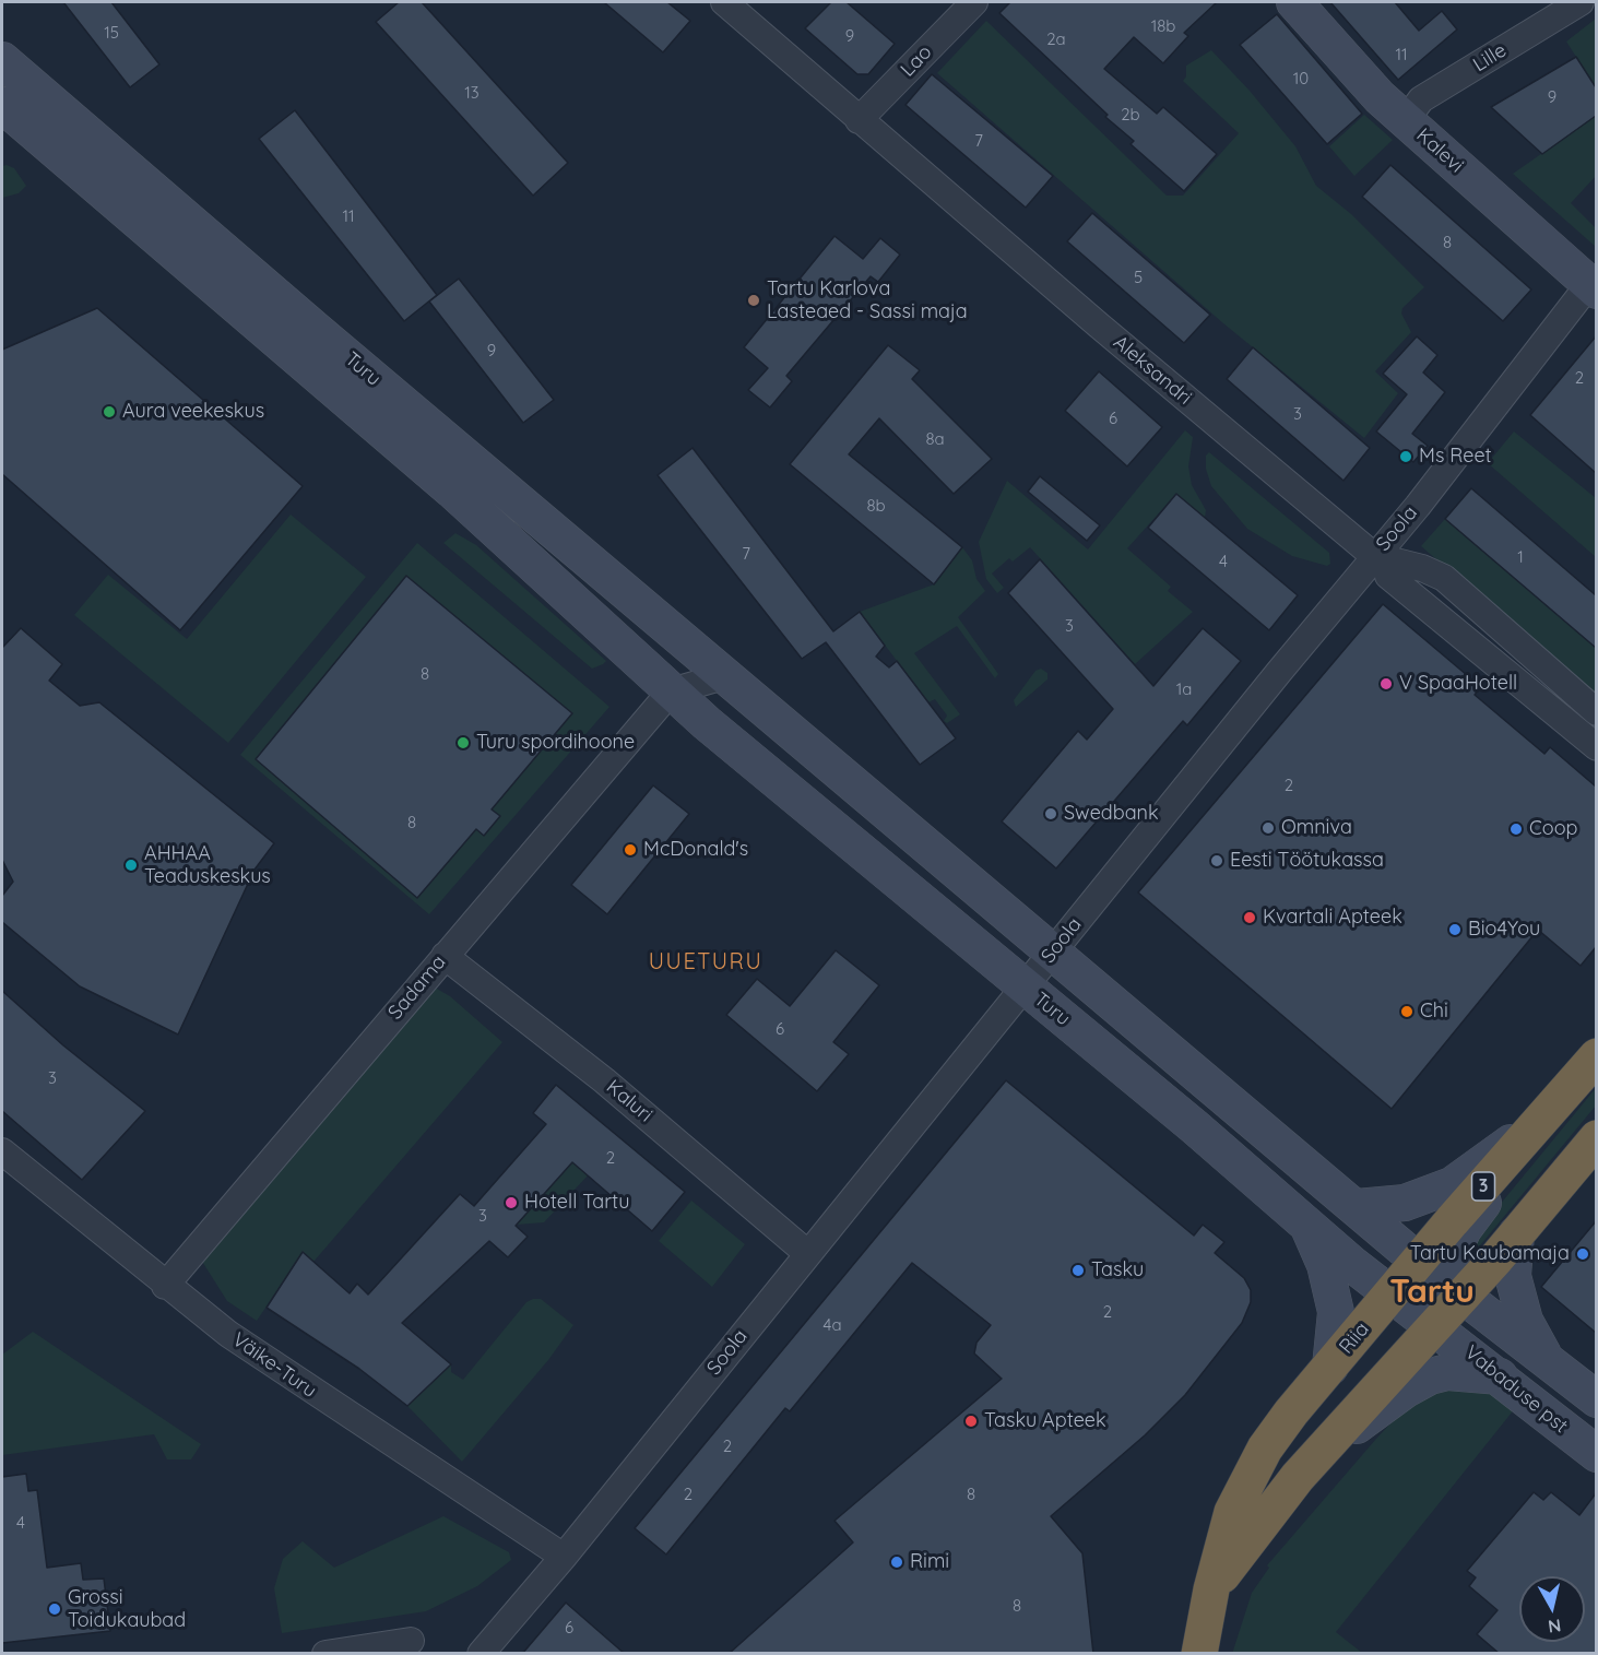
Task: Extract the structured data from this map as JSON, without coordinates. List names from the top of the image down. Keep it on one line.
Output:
{"streets":{"highway":["3","Riia"],"main road":["Kalevi","Turu","Vabaduse pst"],"street":["Lille","Lao","Aleksandri","Soola","Sadama","Kaluri","Väike-Turu"]},"crossings":[["Lille","Kalevi"],["Lao","Aleksandri"],["Kalevi","Soola"],["Turu","Soola"],["Turu","Sadama"],["Turu","Riia"],["Turu","Vabaduse pst"],["Aleksandri","Soola"],["Soola","Kaluri"],["Soola","Väike-Turu"],["Sadama","Kaluri"],["Sadama","Väike-Turu"],["Riia","Vabaduse pst"]],"districts":["UUETURU","Tartu"],"places":["Tartu Karlova Lasteaed - Sassi maja","Aura veekeskus","Ms Reet","V SpaaHotell","Turu spordihoone","Swedbank","Omniva","Coop","McDonald's","Eesti Töötukassa","AHHAA Teaduskeskus","Kvartali Apteek","Bio4You","Chi","Hotell Tartu","Tartu Kaubamaja","Tasku","Tasku Apteek","Rimi","Grossi Toidukaubad"],"house_numbers":["18b","15","9","2a","11","10","13","9","2b","7","11","8","5","9","2","3","6","8a","8b","7","1","4","3","8","1a","2","8","6","3","2","3","2","4a","2","2","8","4","8","6"],"north":"bottom"}
